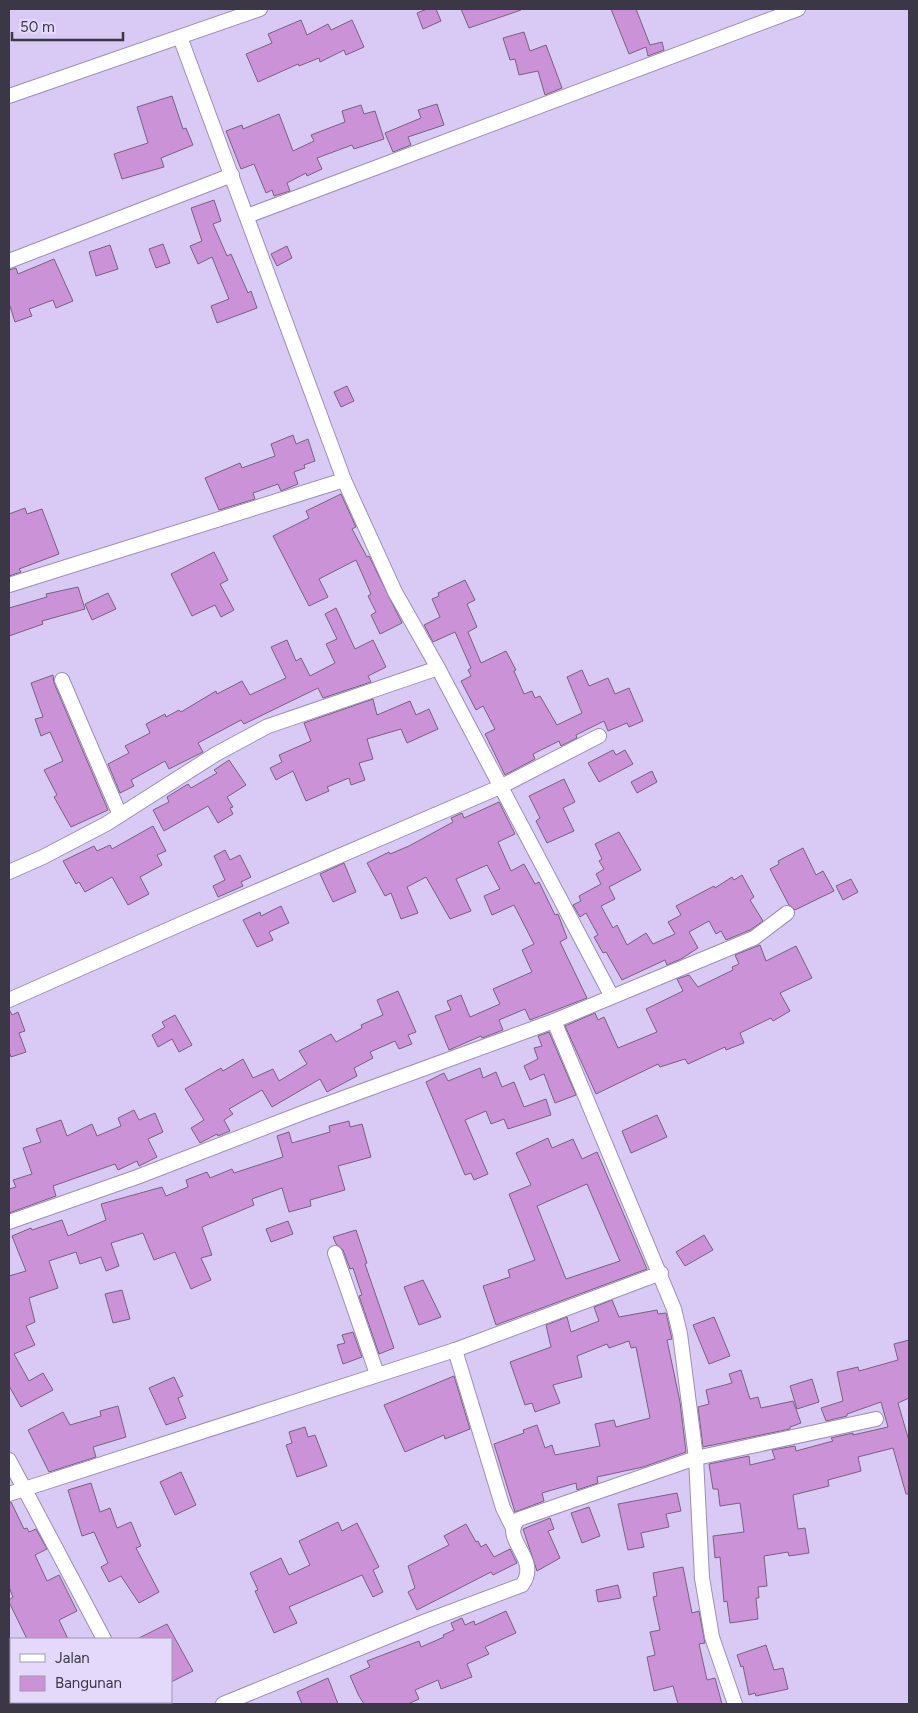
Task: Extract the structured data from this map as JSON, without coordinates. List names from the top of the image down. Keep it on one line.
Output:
{"legend":["Jalan","Bangunan"],"scale_bar":"50 m"}
